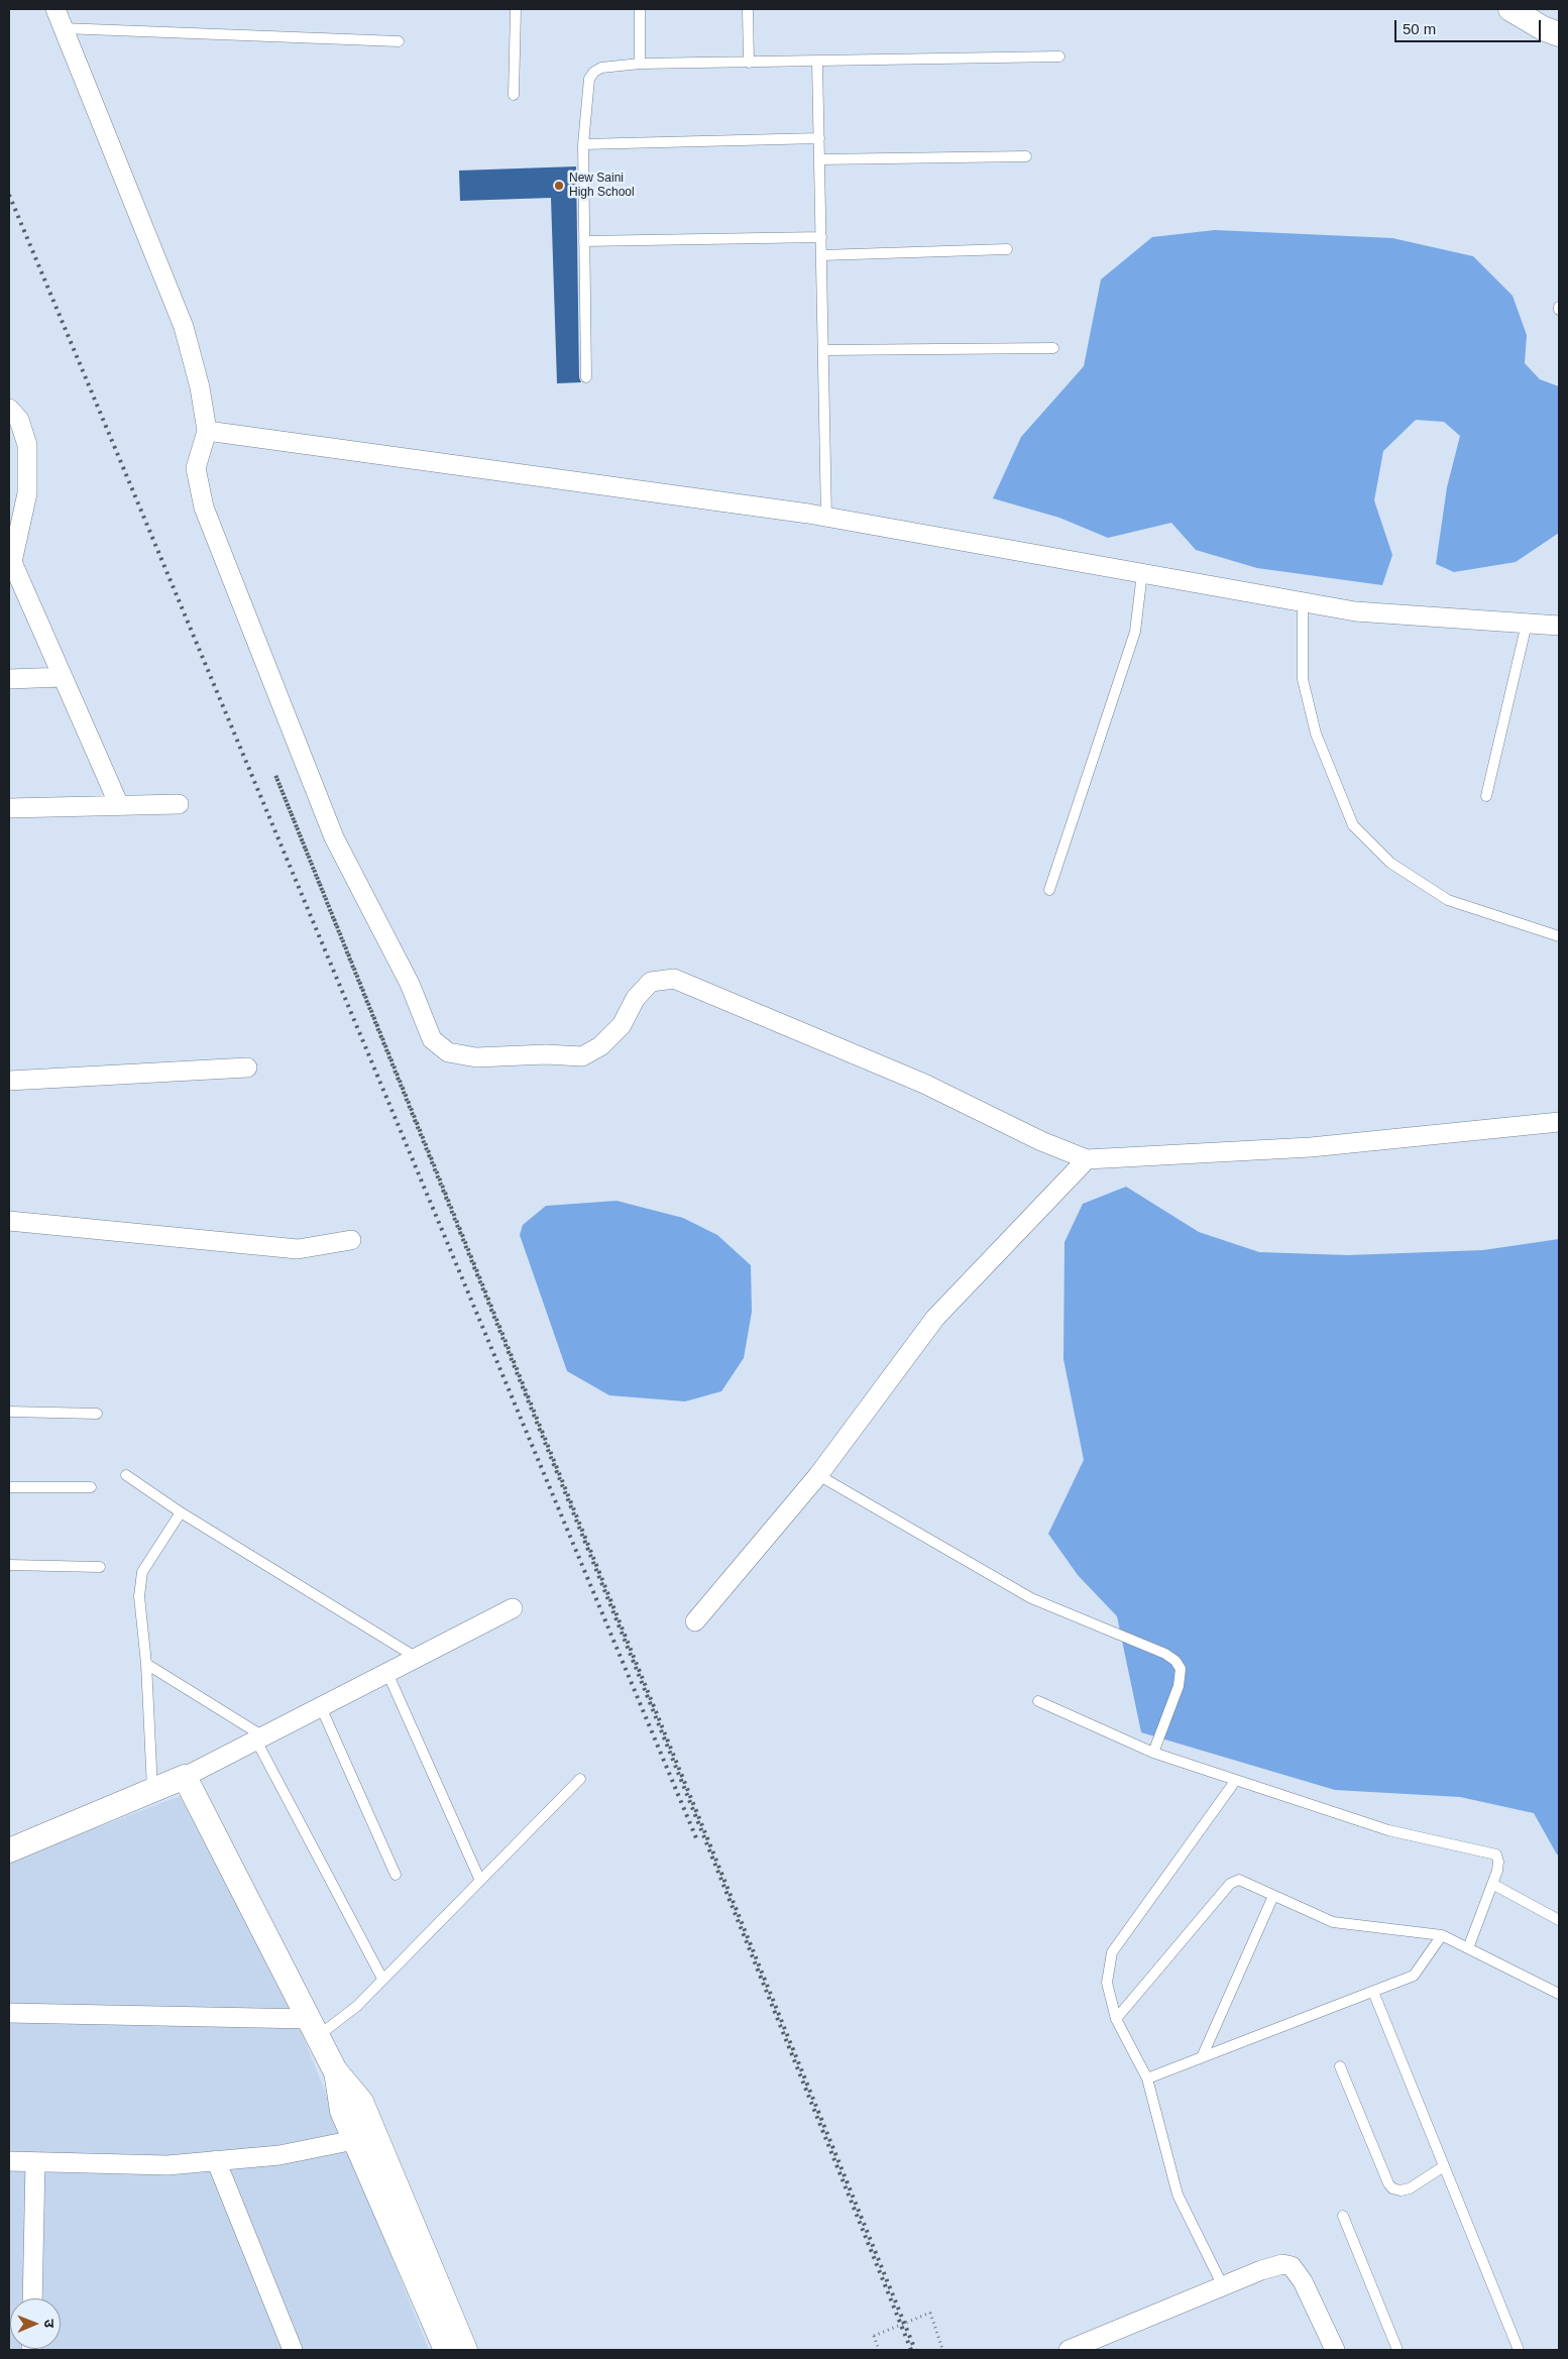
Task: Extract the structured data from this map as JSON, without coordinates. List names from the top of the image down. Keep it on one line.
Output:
{"places":["New Saini High School"],"scale_bar":"50 m","north":"right"}
